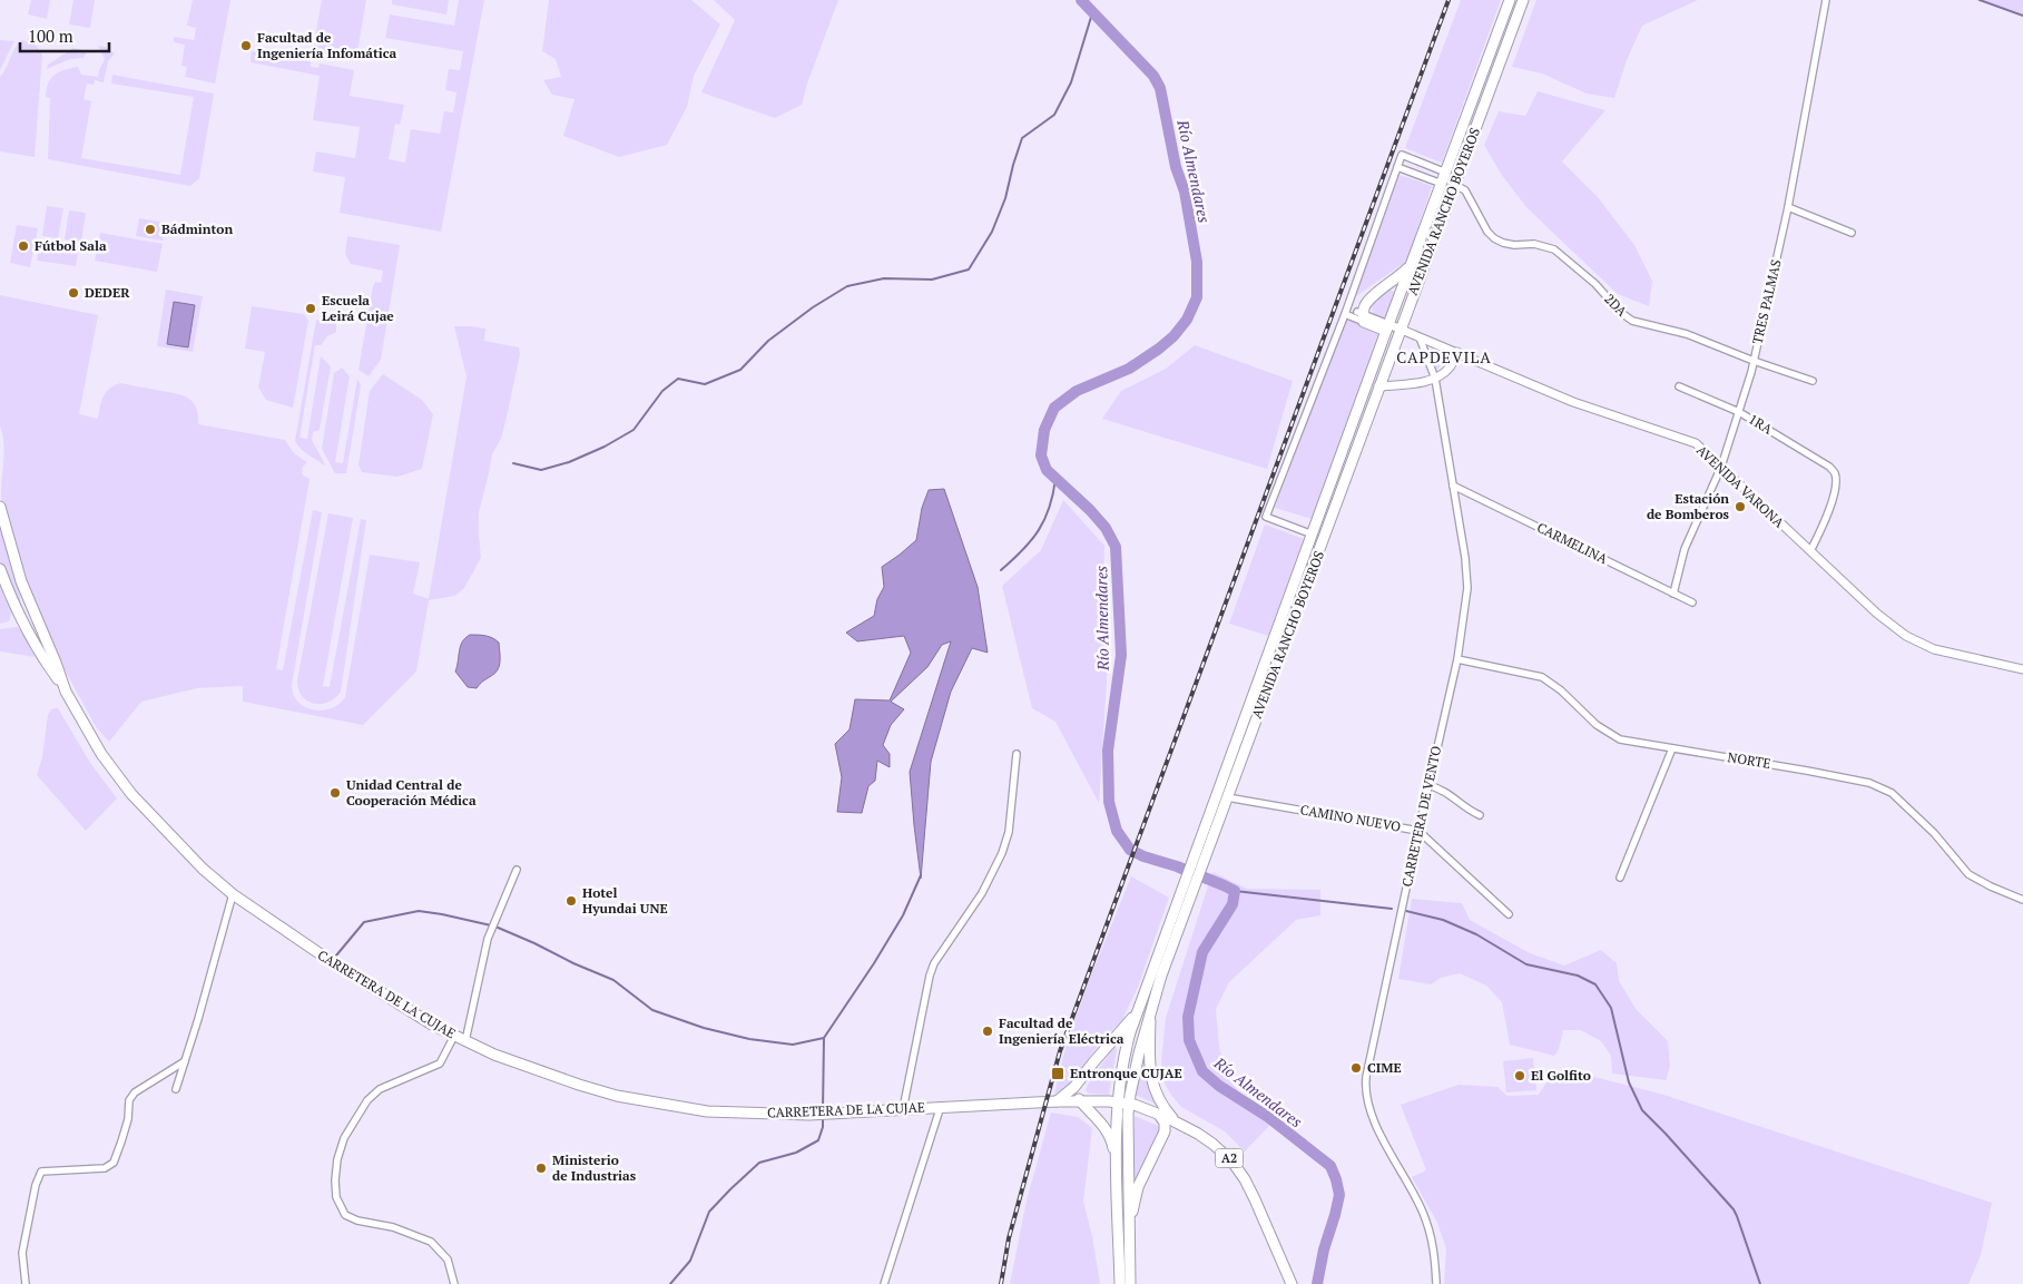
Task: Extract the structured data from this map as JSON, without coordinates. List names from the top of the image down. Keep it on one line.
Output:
{"streets":{"highway":["AVENIDA RANCHO BOYEROS","CARRETERA DE LA CUJAE","A2"],"street":["TRES PALMAS","2DA","1RA","AVENIDA VARONA","CARMELINA","NORTE","CARRETERA DE VENTO","CAMINO NUEVO"]},"crossings":[["AVENIDA RANCHO BOYEROS","2DA"],["AVENIDA RANCHO BOYEROS","AVENIDA VARONA"],["AVENIDA RANCHO BOYEROS","CAMINO NUEVO"],["AVENIDA RANCHO BOYEROS","CARRETERA DE LA CUJAE"],["AVENIDA RANCHO BOYEROS","A2"],["TRES PALMAS","2DA"],["TRES PALMAS","1RA"],["TRES PALMAS","AVENIDA VARONA"],["TRES PALMAS","CARMELINA"],["1RA","AVENIDA VARONA"],["AVENIDA VARONA","CARRETERA DE VENTO"],["CARMELINA","CARRETERA DE VENTO"],["NORTE","CARRETERA DE VENTO"],["CARRETERA DE VENTO","CAMINO NUEVO"],["CARRETERA DE LA CUJAE","A2"]],"districts":["CAPDEVILA"],"water":["Río Almendares"],"places":{"other":["Facultad de Ingeniería Infomática","Bádminton","Fútbol Sala","DEDER","Escuela Leirá Cujae","Estación de Bomberos","Unidad Central de Cooperación Médica","Hotel Hyundai UNE","Facultad de Ingeniería Eléctrica","CIME","El Golfito","Ministerio de Industrias"],"transit":["Entronque CUJAE"]},"scale_bar":"100 m"}
